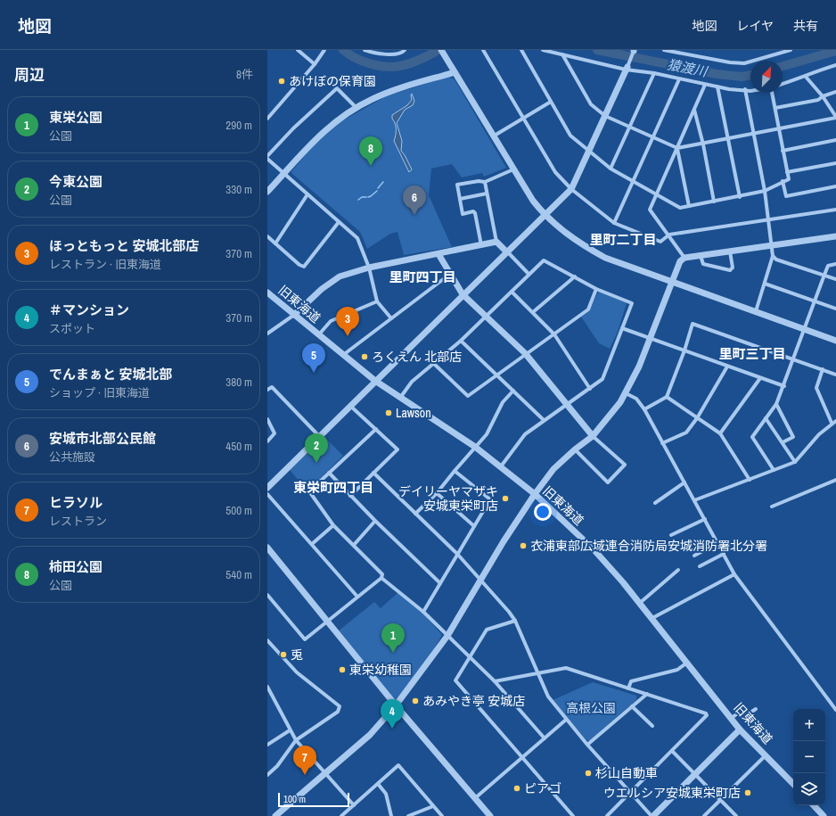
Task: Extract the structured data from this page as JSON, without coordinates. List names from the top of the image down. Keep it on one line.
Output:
{"streets":{"street":["旧東海道"]},"districts":["里町二丁目","里町四丁目","里町三丁目","東栄町四丁目"],"water":["猿渡川"],"parks":["高根公園"],"places":["あけぼの保育園","ろくえん 北部店","Lawson","デイリーヤマザキ 安城東栄町店","衣浦東部広域連合消防局安城消防署北分署","兎","東栄幼稚園","あみやき亭 安城店","杉山自動車","ピアゴ","ウエルシア安城東栄町店"],"scale_bar":"100 m","north":"top right","page":{"header":"地図","nav":["地図","レイヤ","共有"],"heading":["周辺","8件"],"list":[{"mark":"1","name":"東栄公園","note":"公園","value":"290 m"},{"mark":"2","name":"今東公園","note":"公園","value":"330 m"},{"mark":"3","name":"ほっともっと 安城北部店","note":"レストラン · 旧東海道","value":"370 m"},{"mark":"4","name":"＃マンション","note":"スポット","value":"370 m"},{"mark":"5","name":"でんまぁと 安城北部","note":"ショップ · 旧東海道","value":"380 m"},{"mark":"6","name":"安城市北部公民館","note":"公共施設","value":"450 m"},{"mark":"7","name":"ヒラソル","note":"レストラン","value":"500 m"},{"mark":"8","name":"柿田公園","note":"公園","value":"540 m"}],"pins":["8","6","3","5","2","1","4","7"],"map_buttons":["+","−"],"scale":"100 m"}}
